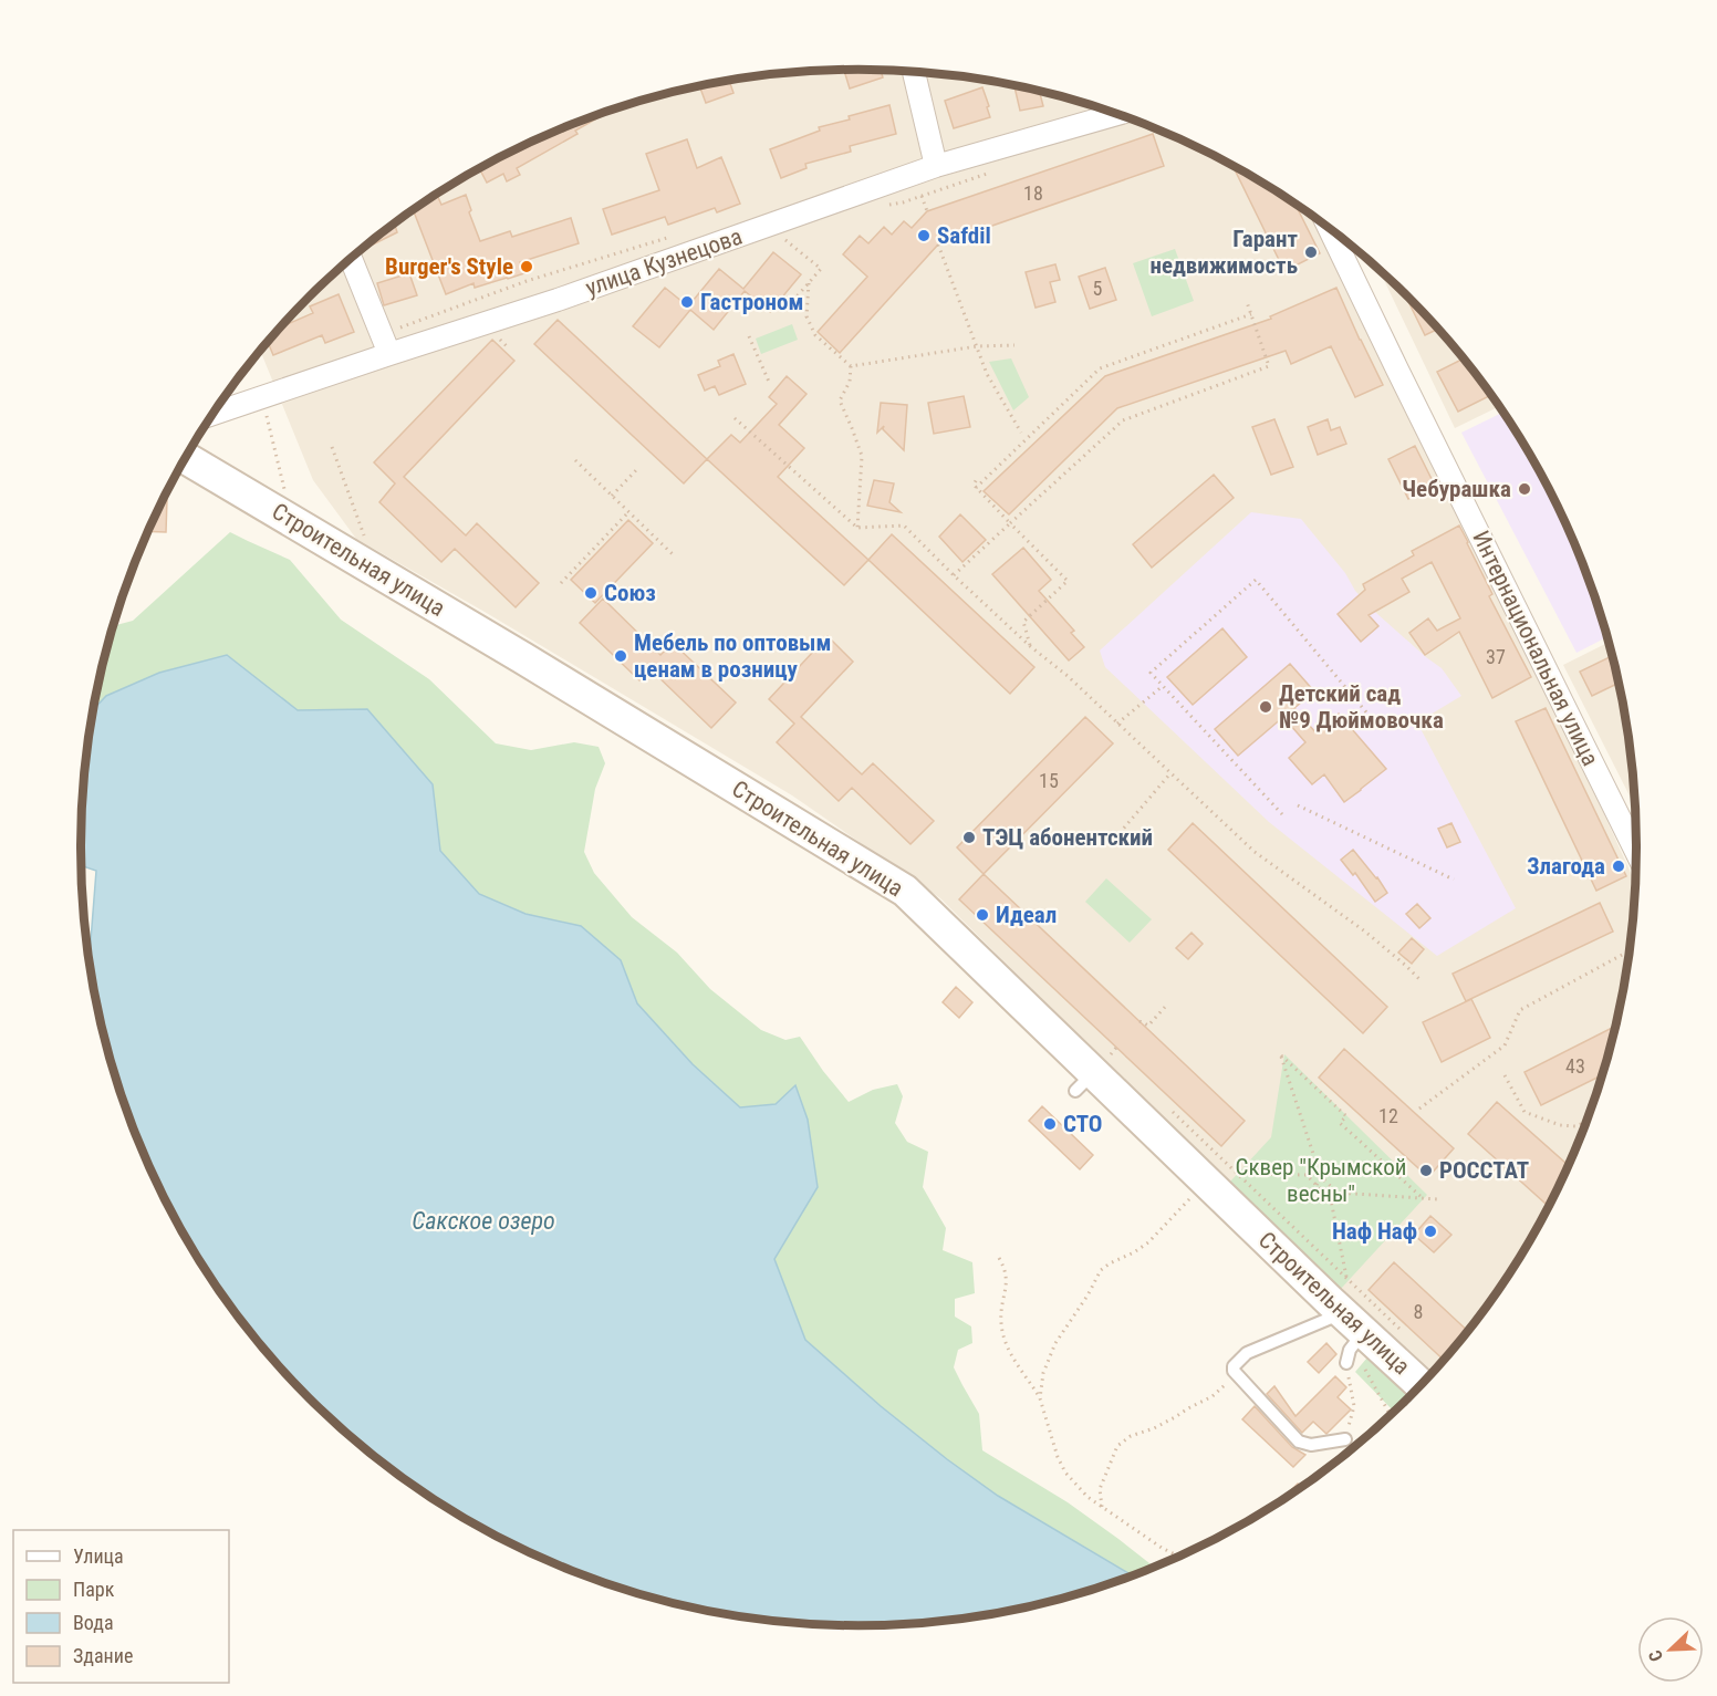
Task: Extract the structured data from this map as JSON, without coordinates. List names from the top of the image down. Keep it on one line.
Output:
{"streets":{"street":["улица Кузнецова","Строительная улица","Интернациональная улица"]},"water":["Сакское озеро"],"parks":["Сквер \"Крымской весны\""],"places":["Safdil","Гарант недвижимость","Burger's Style","Гастроном","Чебурашка","Союз","Мебель по оптовым ценам в розницу","Детский сад №9 Дюймовочка","ТЭЦ абонентский","Злагода","Идеал","СТО","РОССТАТ","Наф Наф"],"house_numbers":["18","5","37","15","43","12","8"],"legend":["Улица","Парк","Вода","Здание"],"north":"bottom left"}
